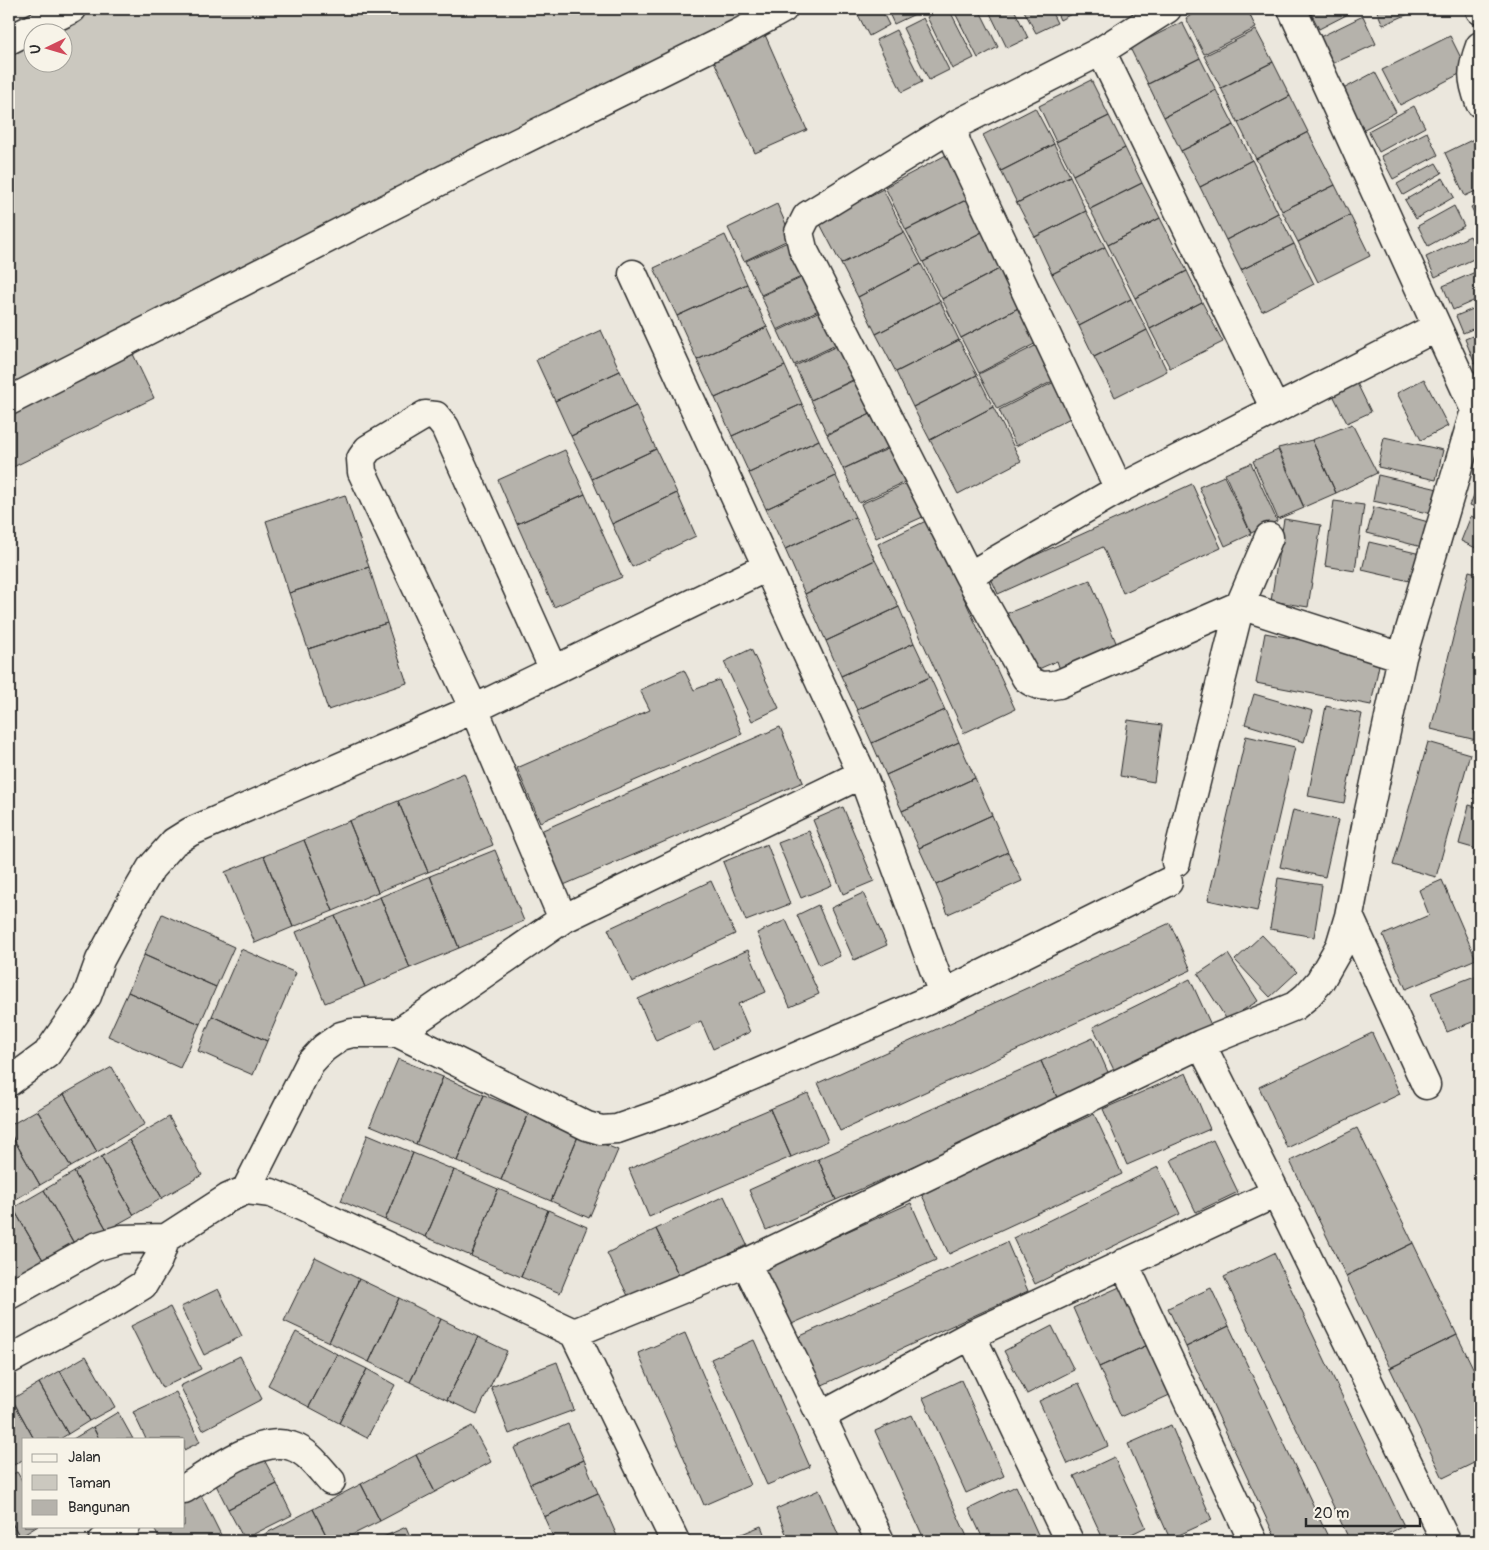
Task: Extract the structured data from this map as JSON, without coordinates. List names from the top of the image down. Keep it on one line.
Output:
{"legend":["Jalan","Taman","Bangunan"],"scale_bar":"20 m","north":"left"}
